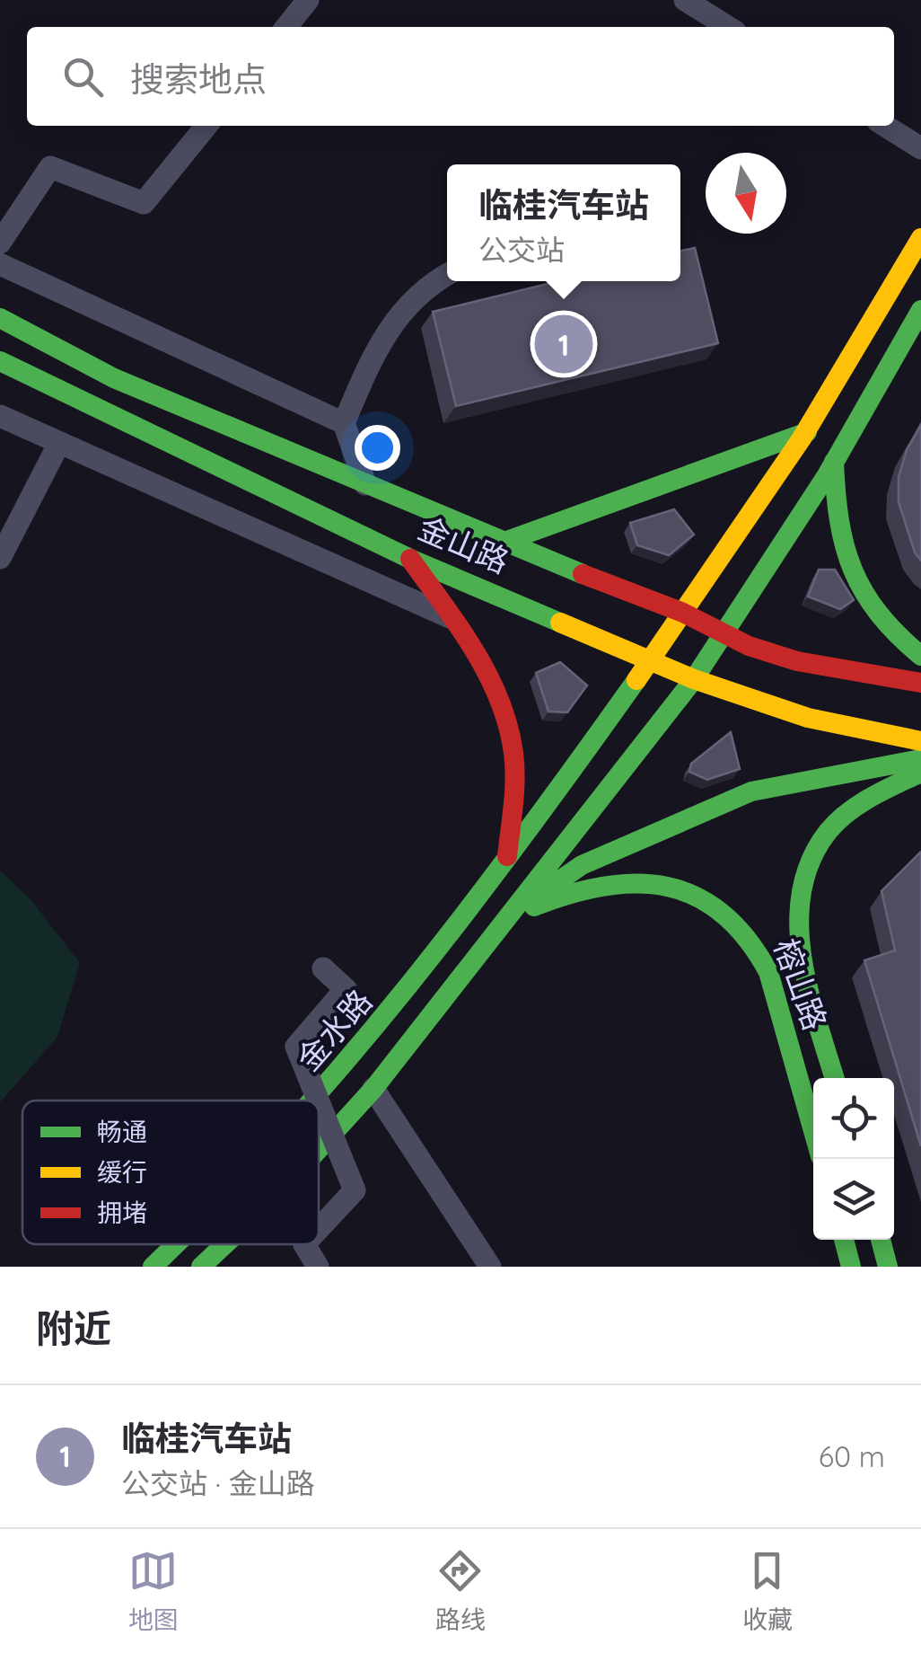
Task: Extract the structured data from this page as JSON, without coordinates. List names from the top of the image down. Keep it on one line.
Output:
{"streets":{"main road":["金山路","榕山路","金水路"]},"crossings":[["金山路","金水路"],["榕山路","金水路"]],"legend":["畅通","缓行","拥堵"],"north":"bottom","page":{"search":"搜索地点","popup":["临桂汽车站","公交站"],"pins":"1","heading":"附近","list":[{"mark":"1","name":"临桂汽车站","note":"公交站 · 金山路","value":"60 m"}],"nav":["地图","路线","收藏"]}}
